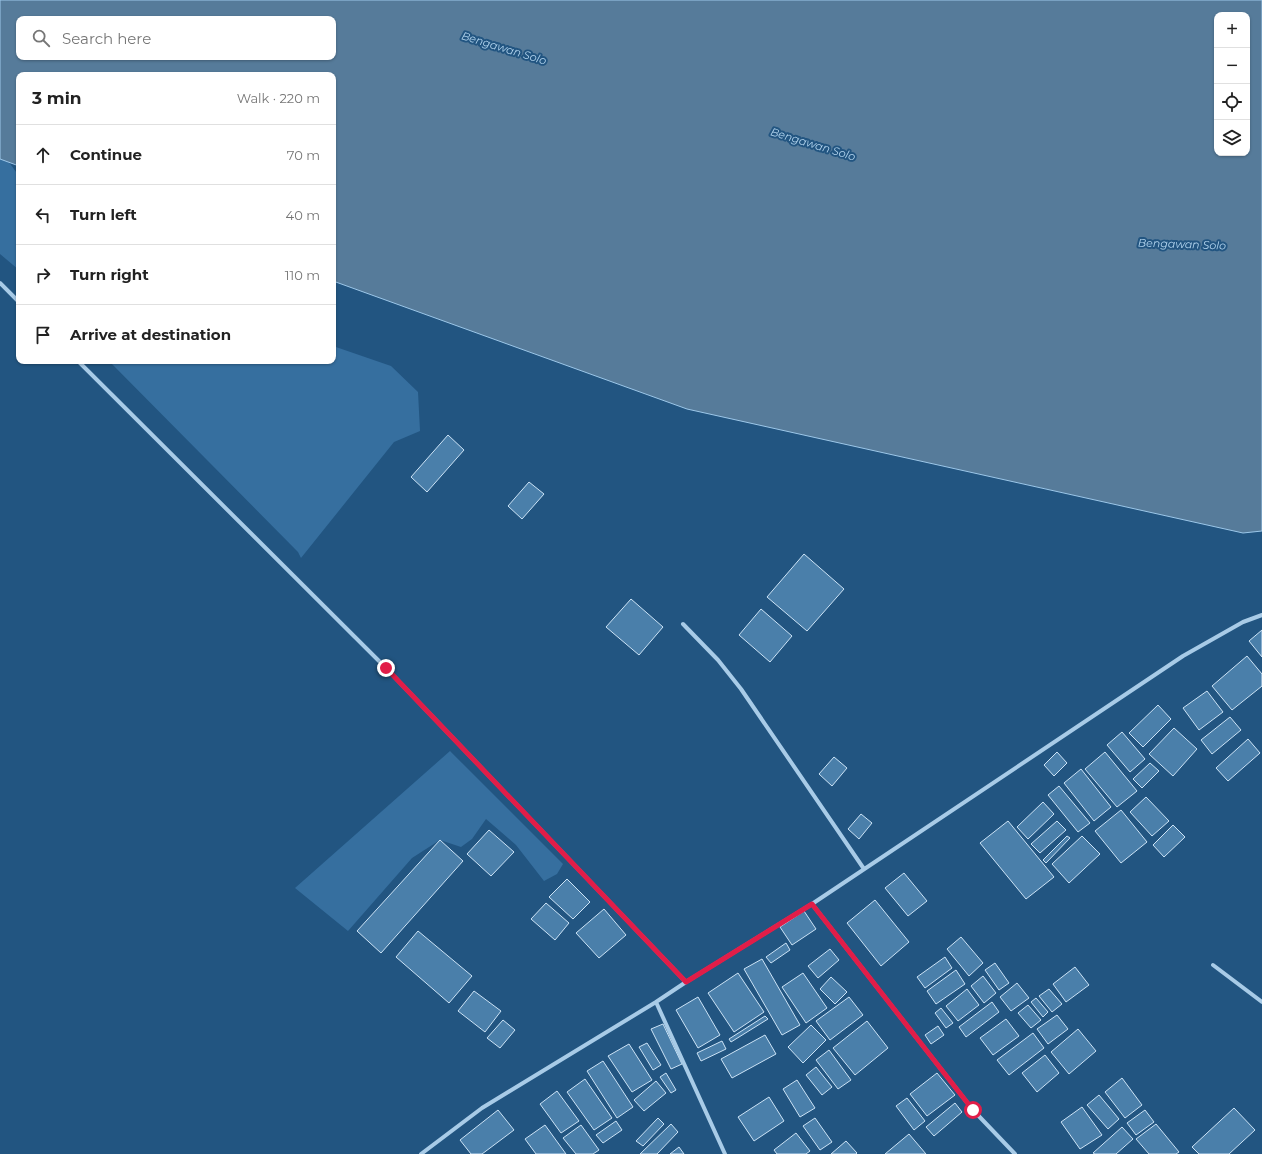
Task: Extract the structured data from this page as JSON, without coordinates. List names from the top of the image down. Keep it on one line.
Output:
{"water":["Bengawan Solo"],"page":{"map_buttons":["+","−"],"search":"Search here","heading":["3 min","Walk · 220 m"],"list":[["Continue","70 m"],["Turn left","40 m"],["Turn right","110 m"],"Arrive at destination"]}}
